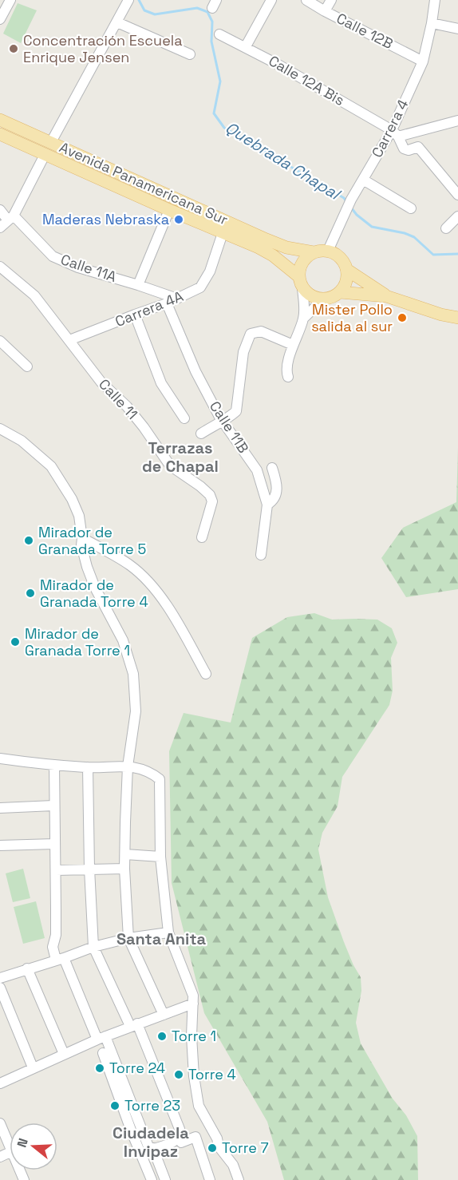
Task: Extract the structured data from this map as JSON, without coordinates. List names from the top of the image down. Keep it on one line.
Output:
{"streets":{"main road":["Avenida Panamericana Sur"],"street":["Calle 12B","Calle 12A Bis","Carrera 4","Calle 11A","Carrera 4A","Calle 11","Calle 11B"]},"crossings":[["Calle 12B","Carrera 4"],["Calle 12A Bis","Carrera 4"],["Carrera 4","Avenida Panamericana Sur"],["Avenida Panamericana Sur","Carrera 4A"],["Calle 11A","Carrera 4A"],["Carrera 4A","Calle 11"],["Carrera 4A","Calle 11B"]],"districts":["Terrazas de Chapal","Santa Anita","Ciudadela Invipaz"],"water":["Quebrada Chapal"],"places":["Concentración Escuela Enrique Jensen","Maderas Nebraska","Mister Pollo salida al sur","Mirador de Granada Torre 5","Mirador de Granada Torre 4","Mirador de Granada Torre 1","Torre 1","Torre 24","Torre 4","Torre 23","Torre 7"],"north":"left"}
